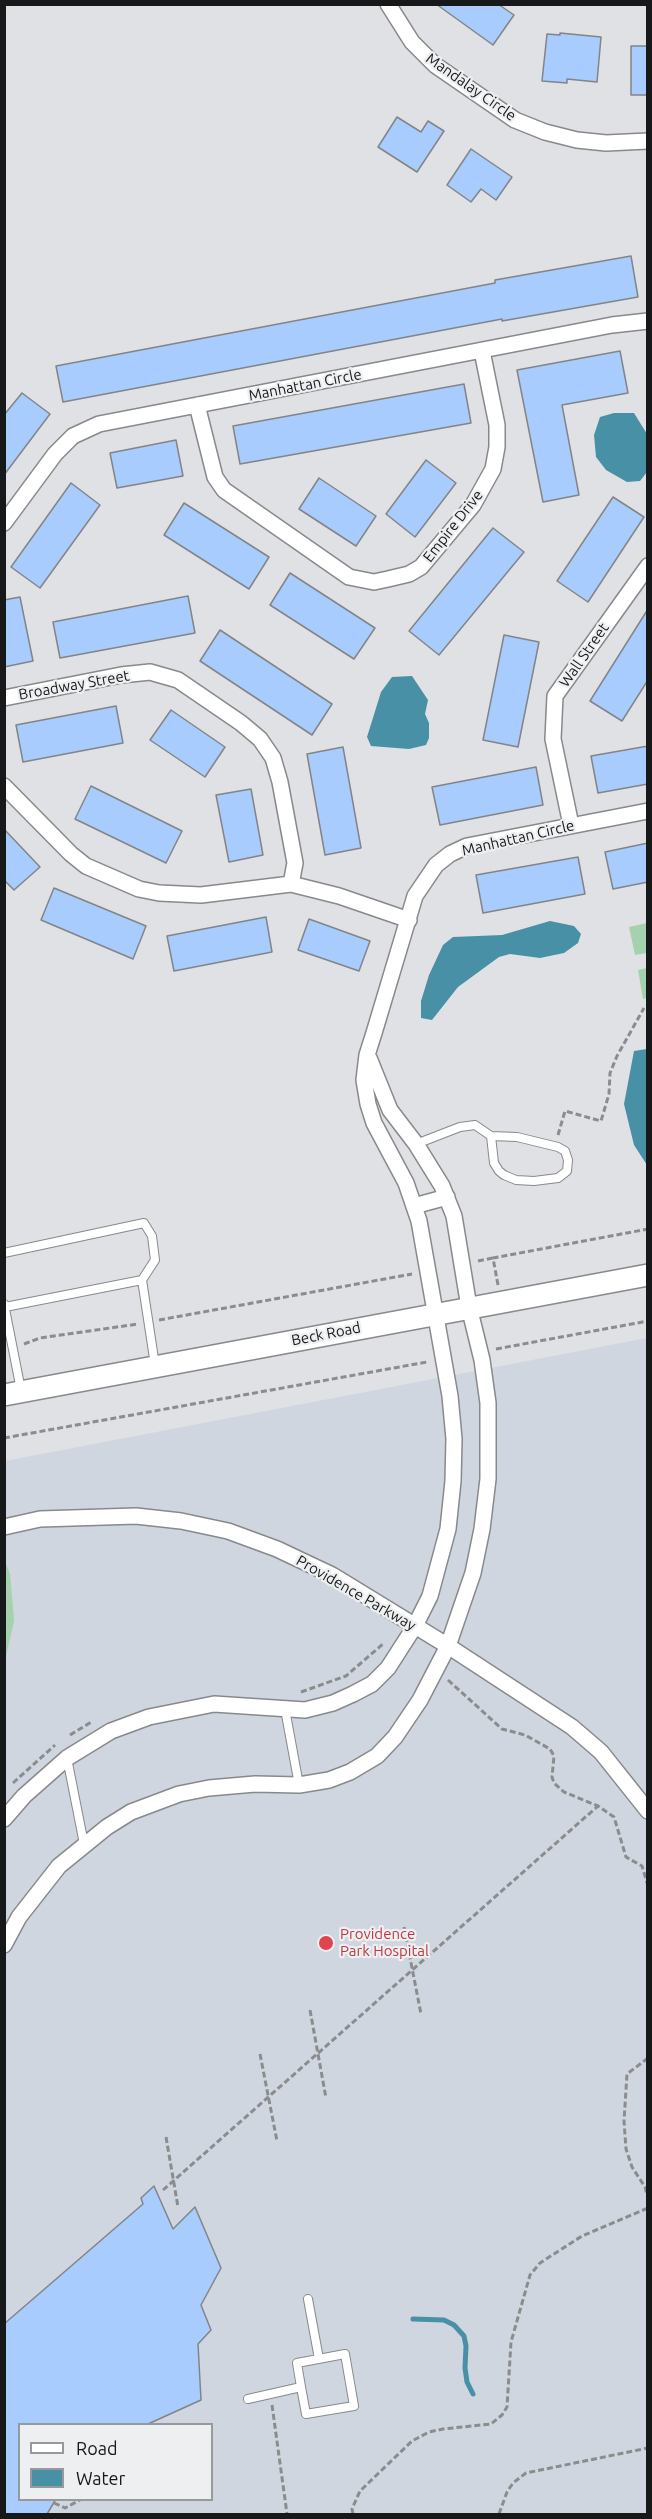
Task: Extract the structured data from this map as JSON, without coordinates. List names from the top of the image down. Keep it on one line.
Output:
{"streets":{"main road":["Beck Road"],"street":["Mandalay Circle","Manhattan Circle","Empire Drive","Wall Street","Broadway Street","Providence Parkway"]},"crossings":[["Manhattan Circle","Empire Drive"],["Manhattan Circle","Wall Street"],["Manhattan Circle","Beck Road"],["Manhattan Circle","Providence Parkway"]],"places":["Providence Park Hospital"],"legend":["Road","Water"]}
